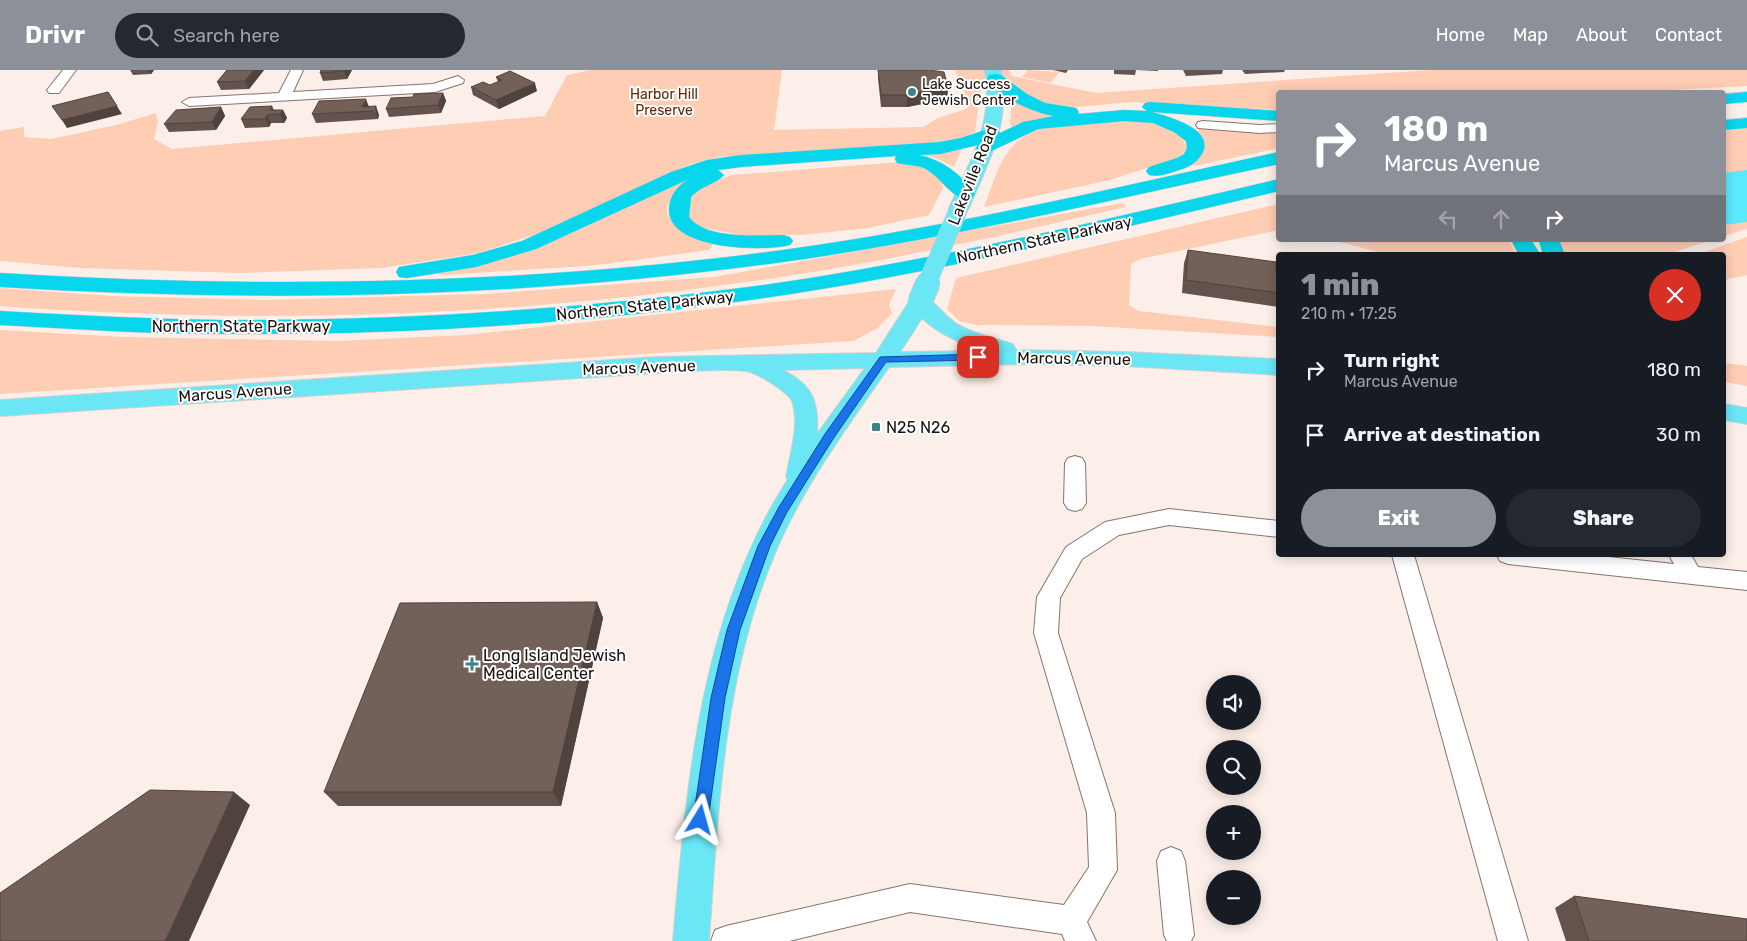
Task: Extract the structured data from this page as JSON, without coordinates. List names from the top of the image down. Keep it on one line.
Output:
{"streets":{"highway":["Northern State Parkway"],"main road":["Lakeville Road","Marcus Avenue"]},"crossings":[["Lakeville Road","Marcus Avenue"]],"parks":["Harbor Hill Preserve"],"places":{"other":["Lake Success Jewish Center"],"transit":["N25 N26"],"health":["Long Island Jewish Medical Center"]},"page":{"header":"Drivr","search":"Search here","nav":["Home","Map","About","Contact"],"turn":["180 m","Marcus Avenue"],"heading":["1 min","210 m · 17:25"],"list":[{"name":"Turn right","note":"Marcus Avenue","value":"180 m"},{"name":"Arrive at destination","value":"30 m"}],"buttons":["Exit","Share"],"map_buttons":["+","−"]}}
